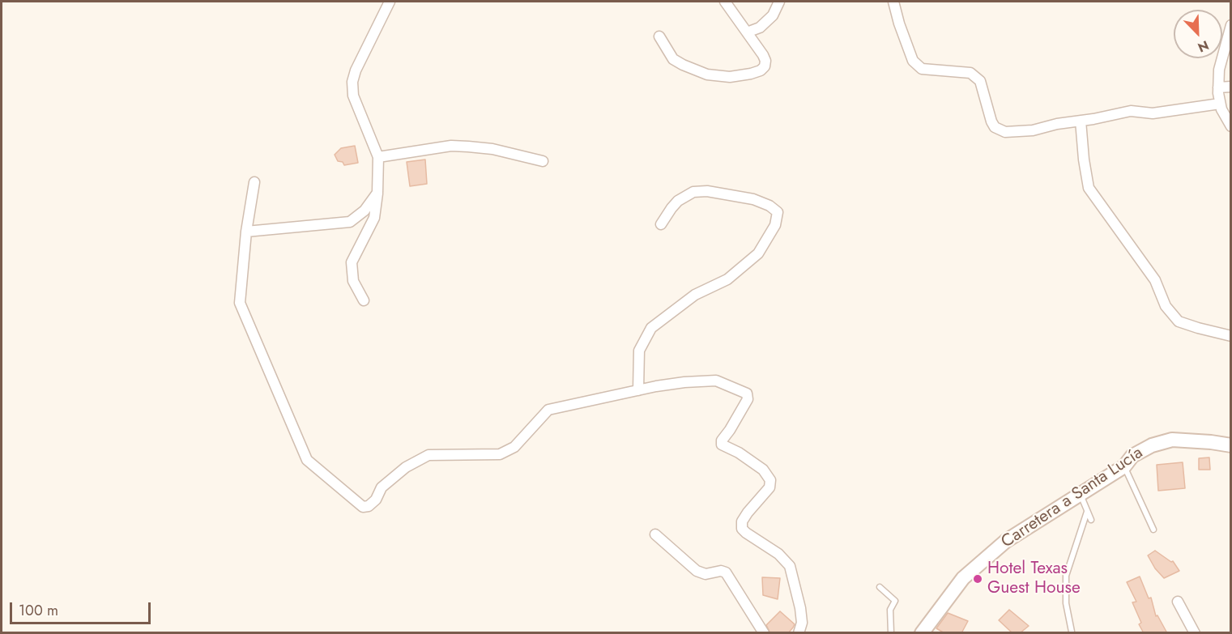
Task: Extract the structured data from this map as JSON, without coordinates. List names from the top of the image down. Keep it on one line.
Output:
{"streets":{"main road":["Carretera a Santa Lucía"]},"places":["Hotel Texas Guest House"],"scale_bar":"100 m","north":"bottom right"}
